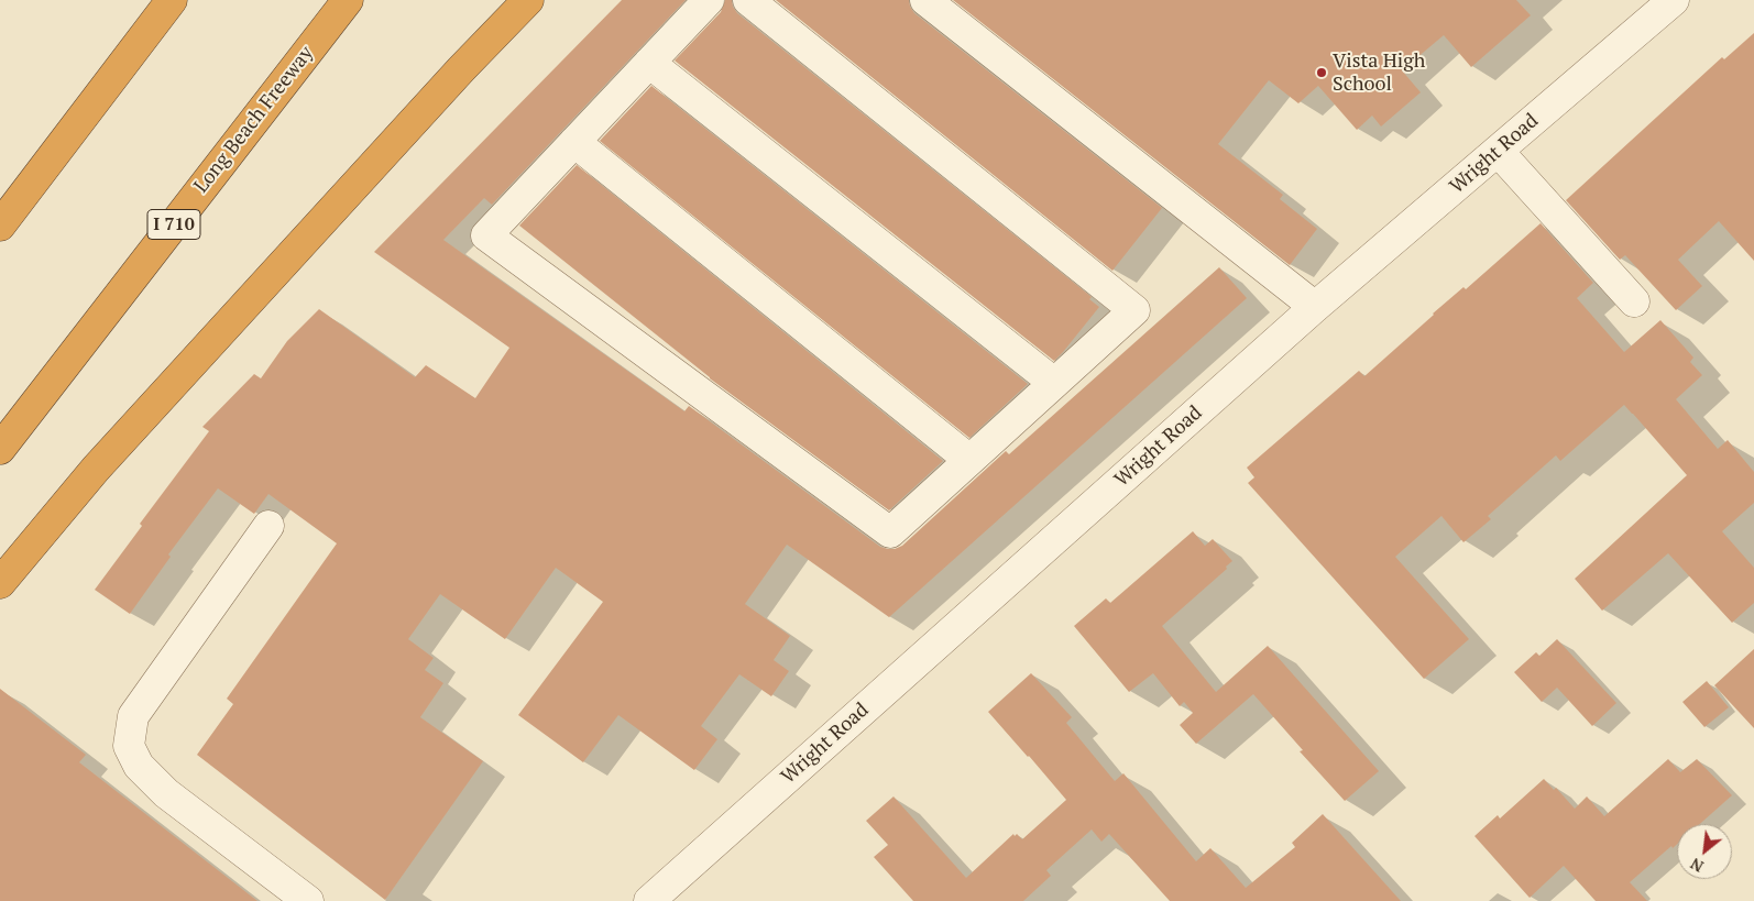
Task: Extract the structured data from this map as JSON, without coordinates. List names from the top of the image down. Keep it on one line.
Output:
{"streets":{"highway":["Long Beach Freeway","I 710"],"street":["Wright Road"]},"places":["Vista High School"],"north":"bottom left"}
